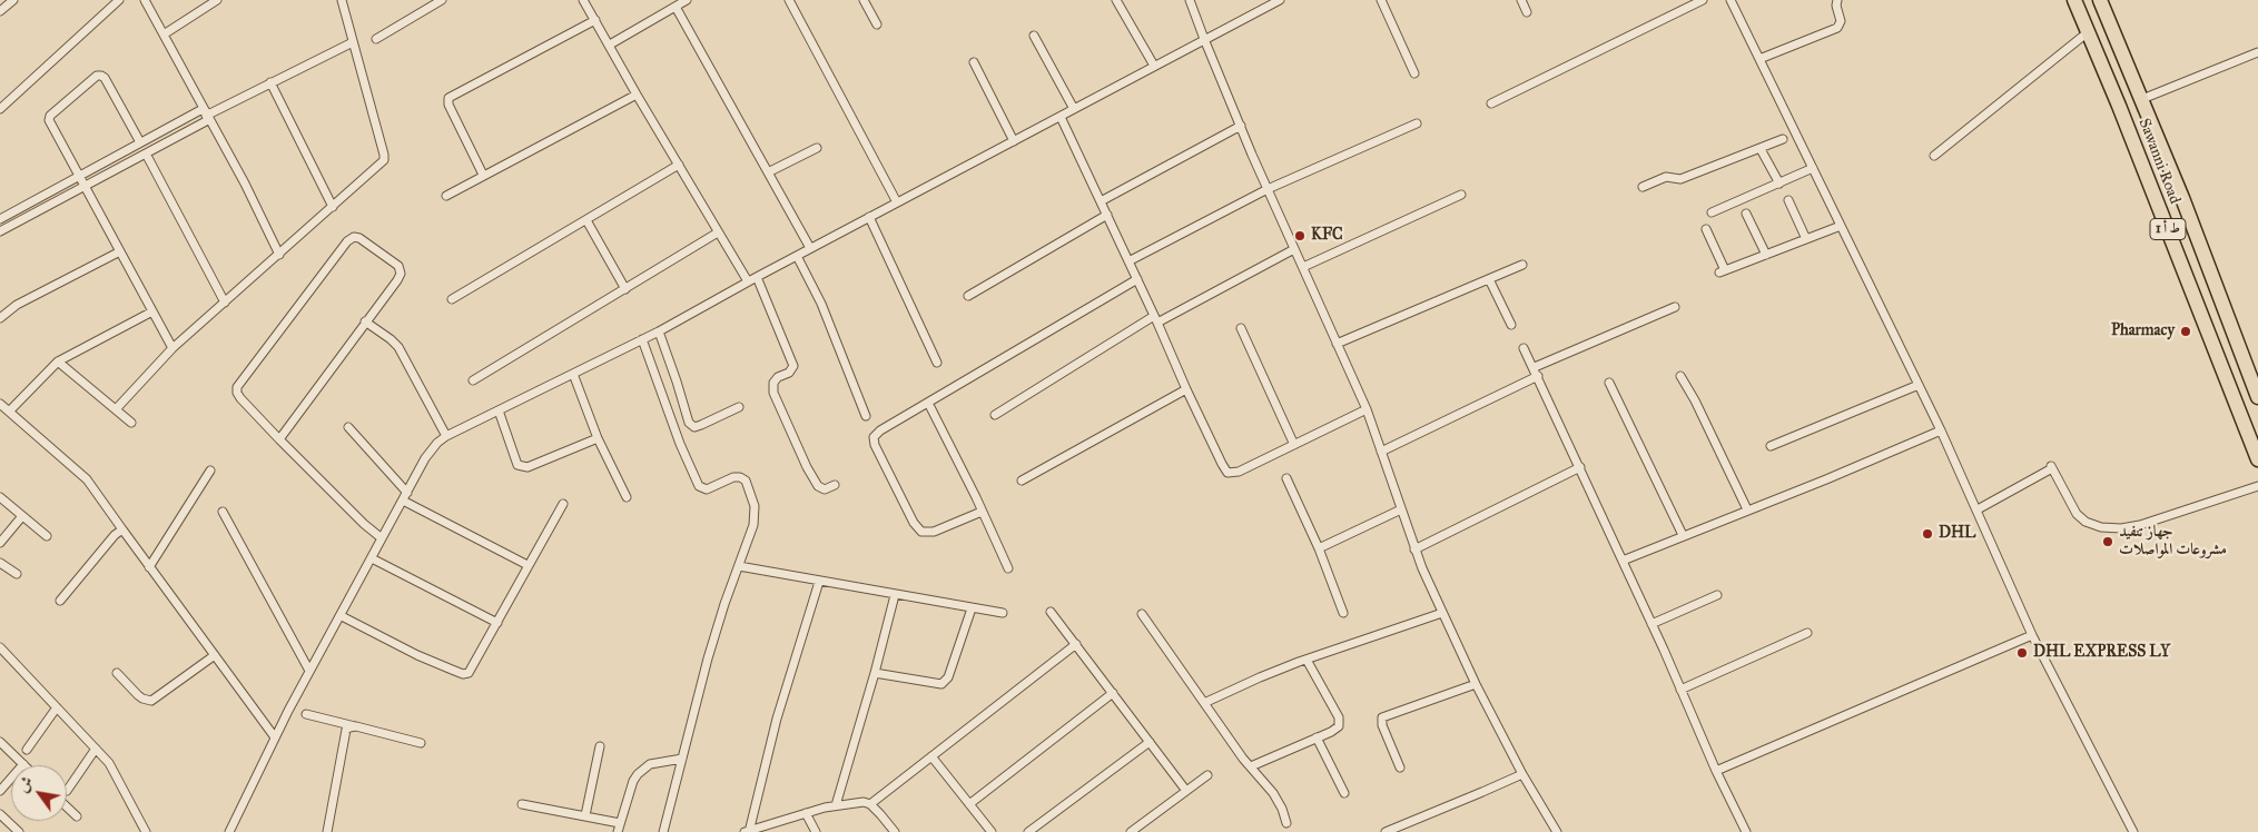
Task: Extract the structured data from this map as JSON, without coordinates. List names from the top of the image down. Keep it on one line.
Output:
{"streets":{"highway":["Sawanni Road","ط أ 1"]},"places":["KFC","Pharmacy","DHL","جهاز تنفيد مشروعات المواصلات","DHL EXPRESS LY"],"north":"top left"}
